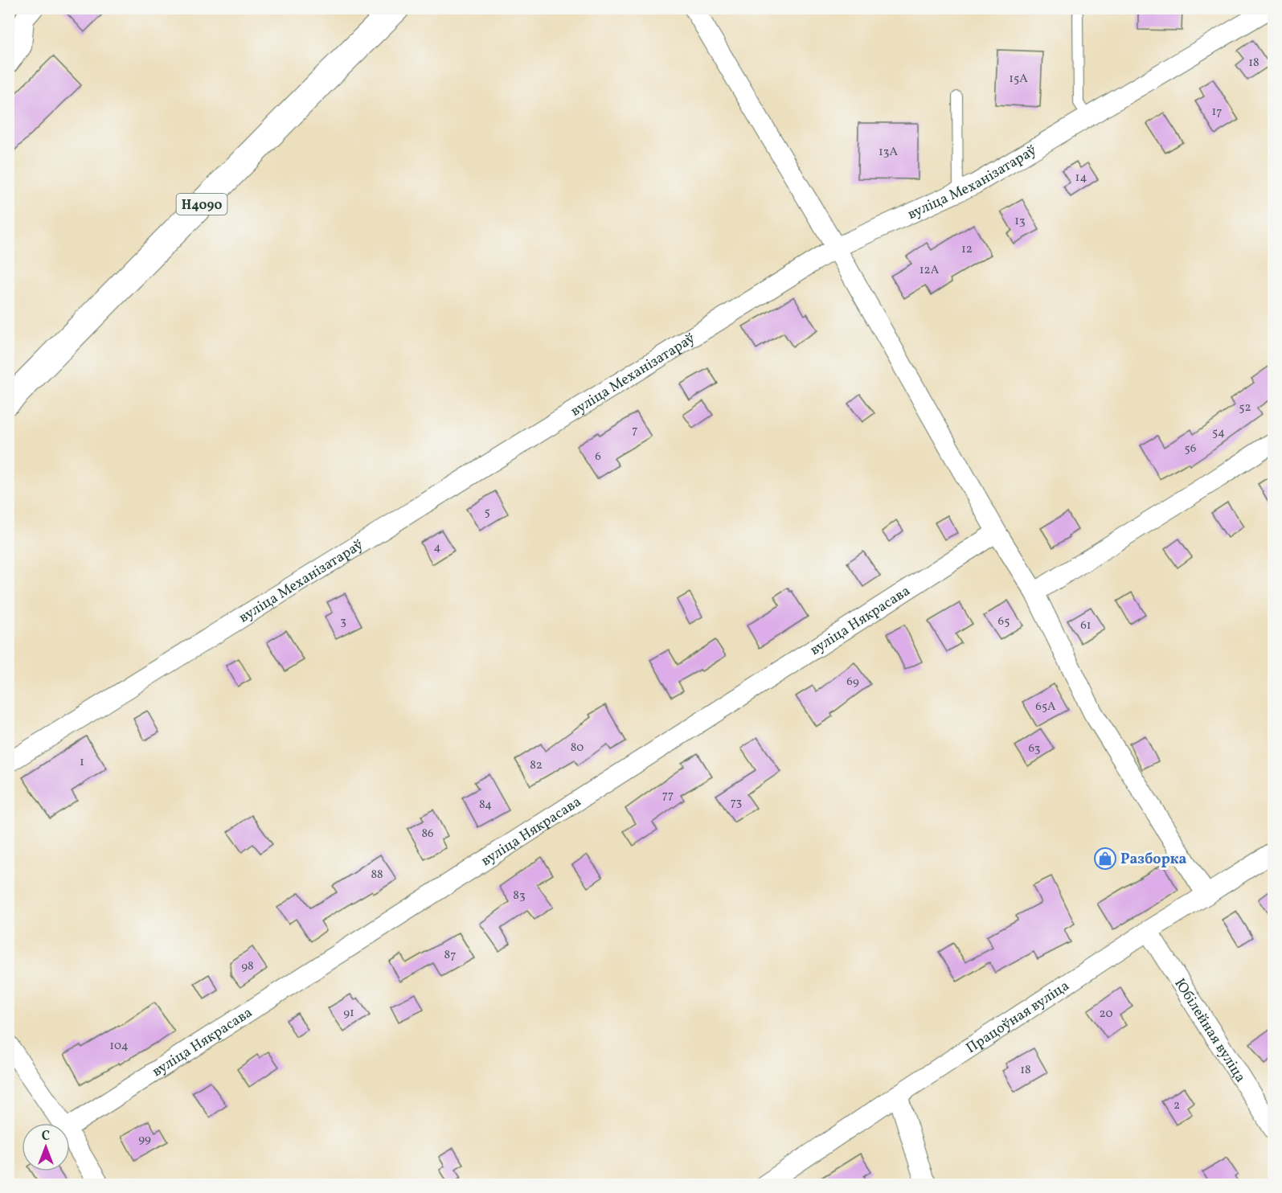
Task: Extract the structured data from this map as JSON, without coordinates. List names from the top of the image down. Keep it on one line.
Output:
{"streets":{"main road":["Н4090"],"street":["вуліца Механізатараў","вуліца Някрасава","Працоўная вуліца","Юбілейная вуліца"]},"crossings":[["Працоўная вуліца","Юбілейная вуліца"]],"places":{"shop":["Разборка"]},"house_numbers":["18","15А","17","13А","14","13","12","12А","52","7","54","56","6","5","4","3","65","61","69","65А","80","63","1","82","77","73","84","86","88","83","87","98","91","20","104","18","2","99"],"north":"top"}
